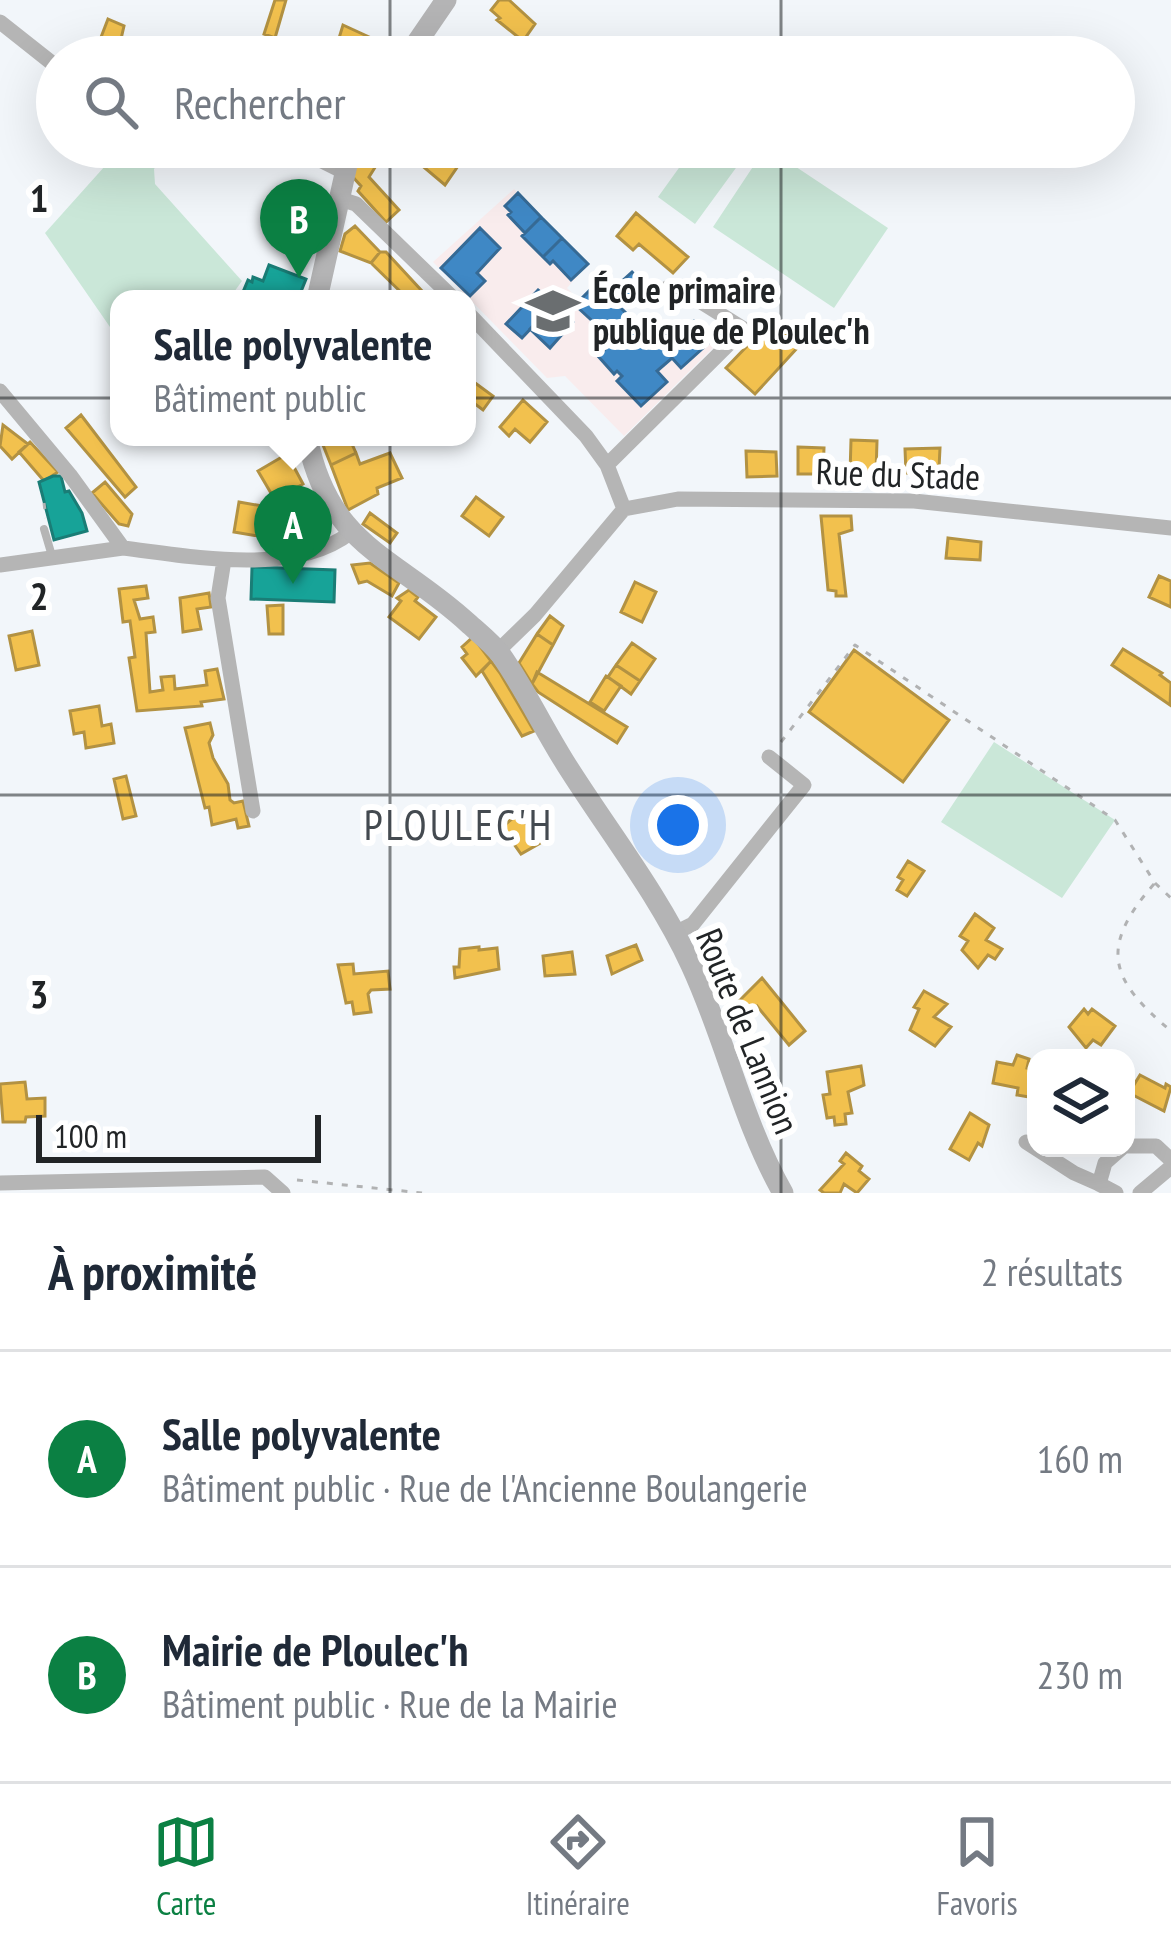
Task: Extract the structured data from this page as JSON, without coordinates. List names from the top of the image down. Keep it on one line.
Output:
{"streets":{"street":["Rue du Stade","Route de Lannion"]},"districts":["PLOULEC'H"],"places":{"school or university":["École primaire publique de Ploulec'h"]},"scale_bar":"100 m","page":{"search":"Rechercher","pins":["B","A"],"popup":["Salle polyvalente","Bâtiment public"],"scale":"100 m","heading":["À proximité","2 résultats"],"list":[{"mark":"A","name":"Salle polyvalente","note":"Bâtiment public · Rue de l'Ancienne Boulangerie","value":"160 m"},{"mark":"B","name":"Mairie de Ploulec'h","note":"Bâtiment public · Rue de la Mairie","value":"230 m"}],"nav":["Carte","Itinéraire","Favoris"]},"grid":{"rows":["1","2","3"]}}
